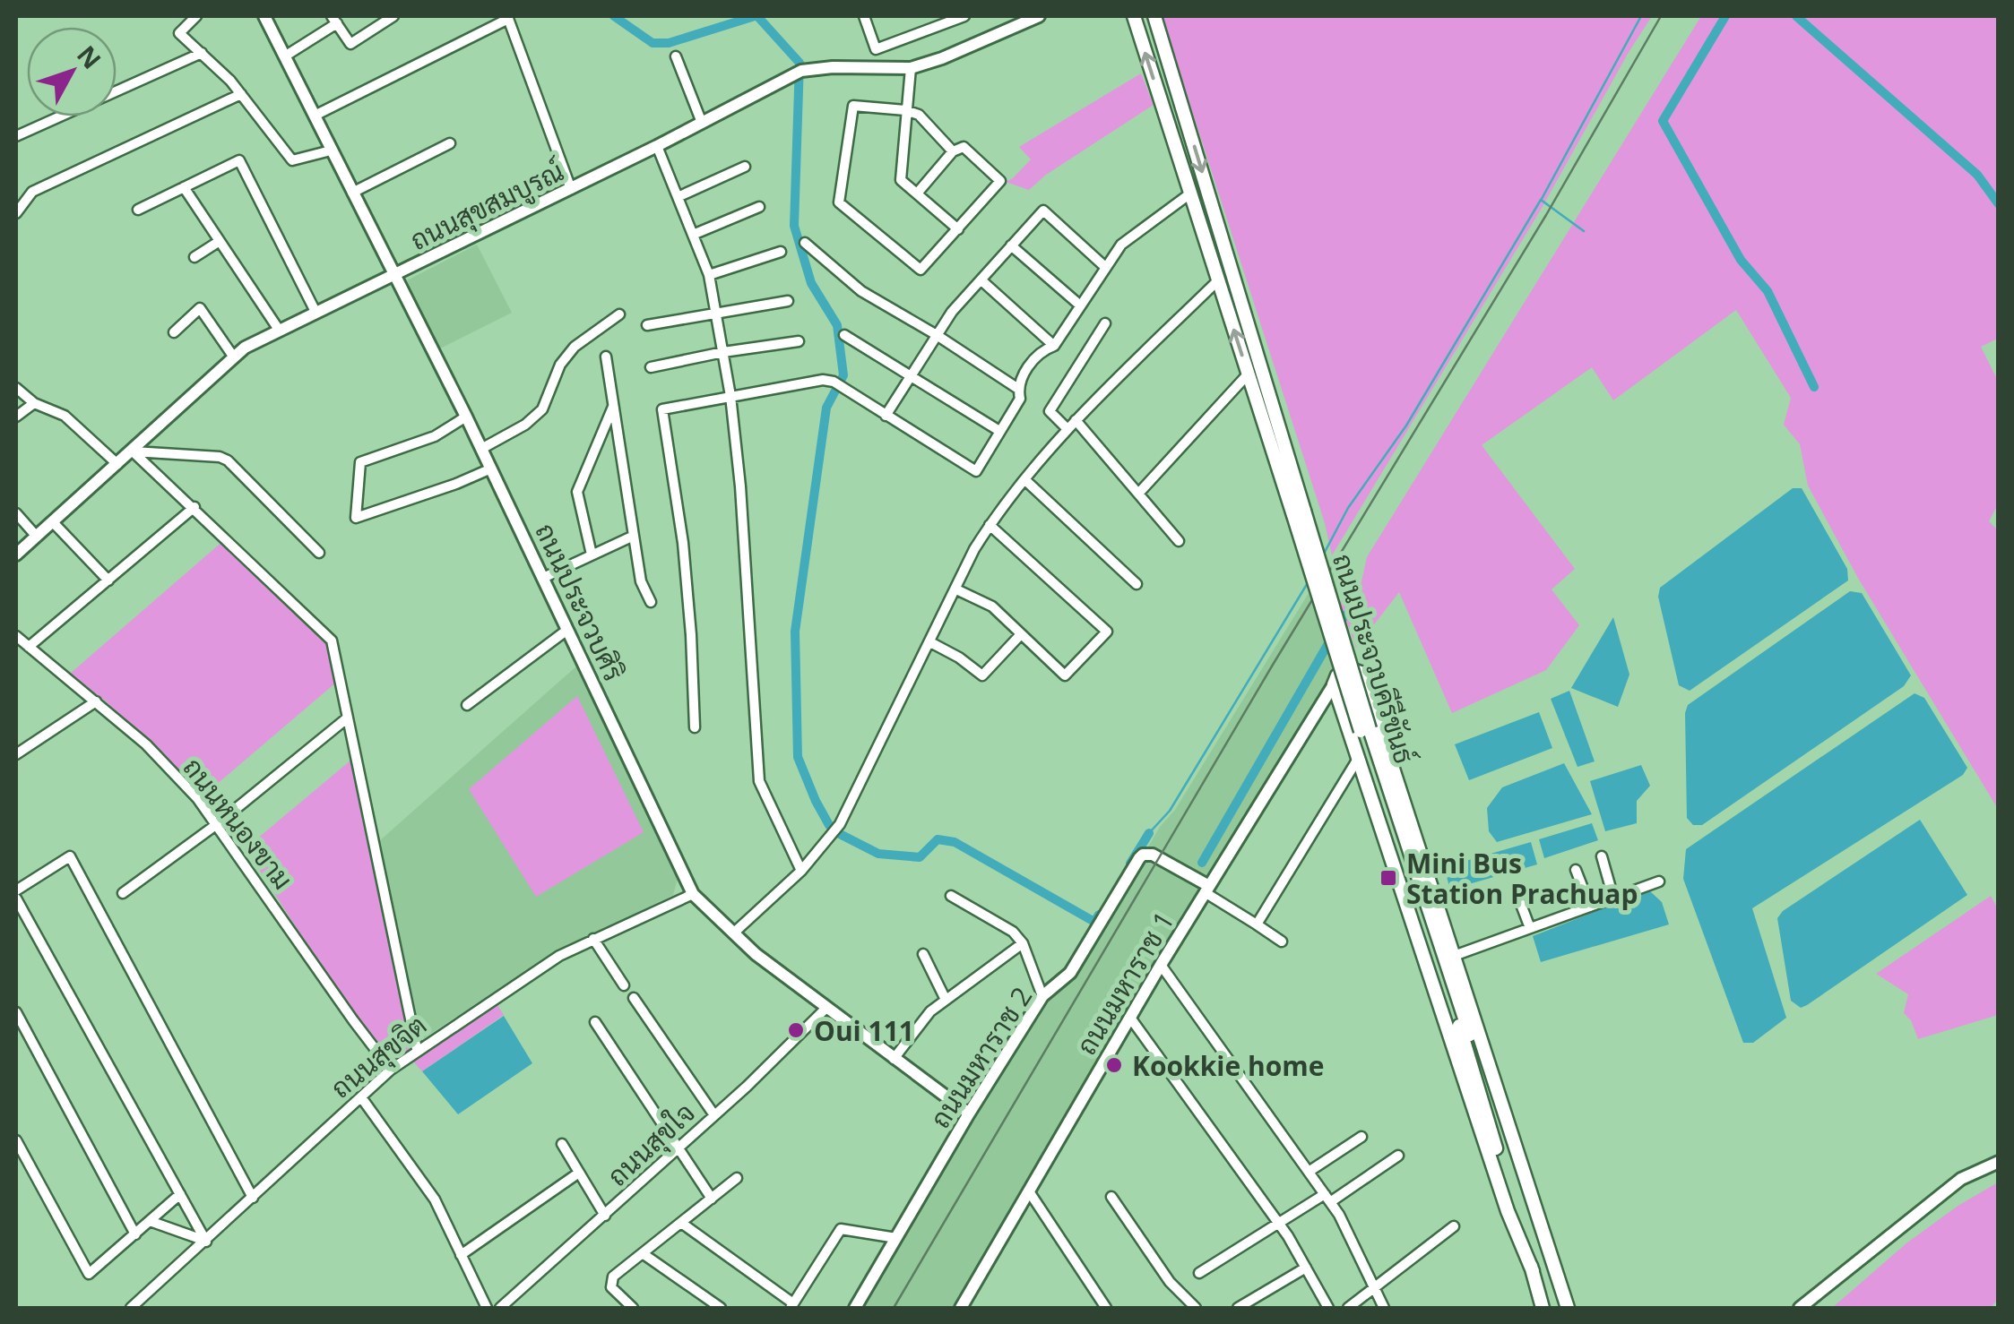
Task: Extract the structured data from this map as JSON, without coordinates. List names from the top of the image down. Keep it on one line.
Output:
{"streets":{"main road":["ถนนประจวบคีรีขันธ์"],"street":["ถนนสุขสมบูรณ์","ถนนประจวบศิริ","ถนนหนองขาม","ถนนมหาราช 1","ถนนสุขจิต","ถนนมหาราช 2","ถนนสุขใจ"]},"crossings":[["ถนนสุขสมบูรณ์","ถนนประจวบศิริ"],["ถนนประจวบศิริ","ถนนสุขจิต"],["ถนนประจวบศิริ","ถนนมหาราช 2"],["ถนนประจวบศิริ","ถนนสุขใจ"],["ถนนหนองขาม","ถนนสุขจิต"],["ถนนมหาราช 1","ถนนมหาราช 2"]],"places":{"transit":["Mini Bus Station Prachuap"],"other":["Oui 111","Kookkie home"]},"north":"top right"}
